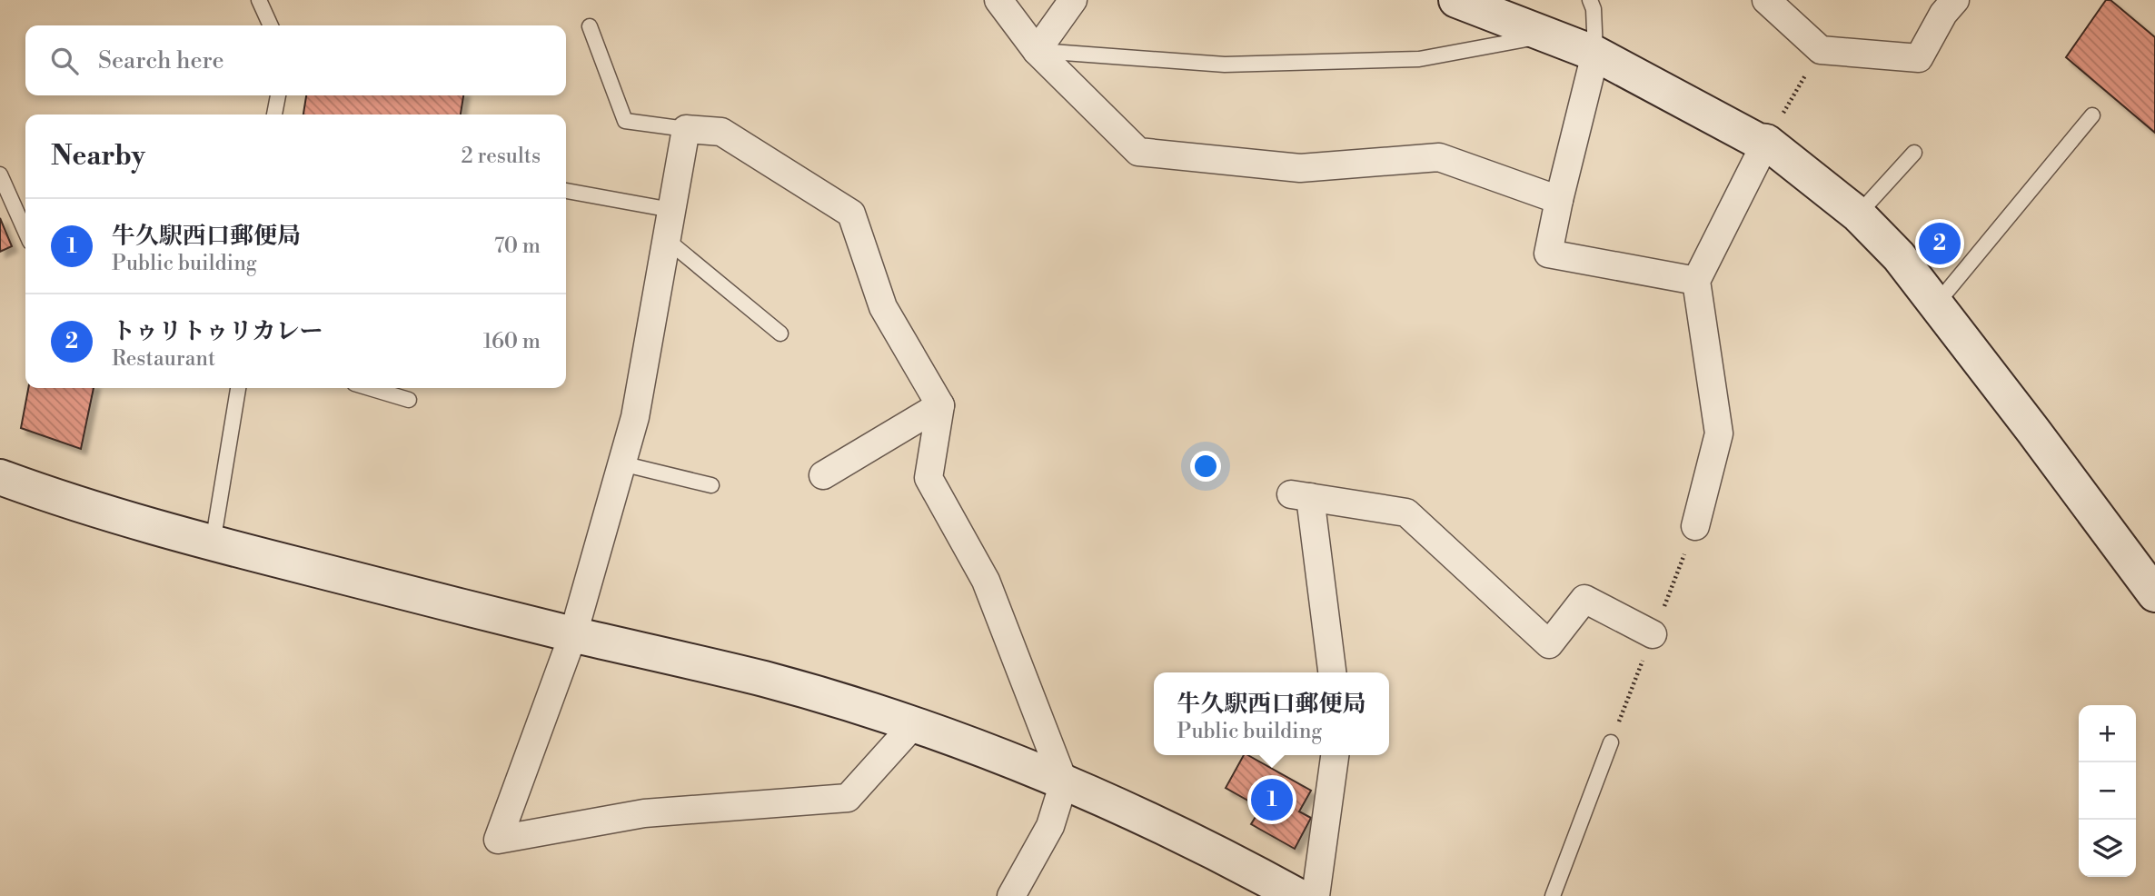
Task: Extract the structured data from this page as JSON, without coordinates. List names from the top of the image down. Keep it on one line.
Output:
{"page":{"search":"Search here","heading":["Nearby","2 results"],"list":[{"mark":"1","name":"牛久駅西口郵便局","note":"Public building","value":"70 m"},{"mark":"2","name":"トゥリトゥリカレー","note":"Restaurant","value":"160 m"}],"pins":["2","1"],"popup":["牛久駅西口郵便局","Public building"],"map_buttons":["+","−"]}}
